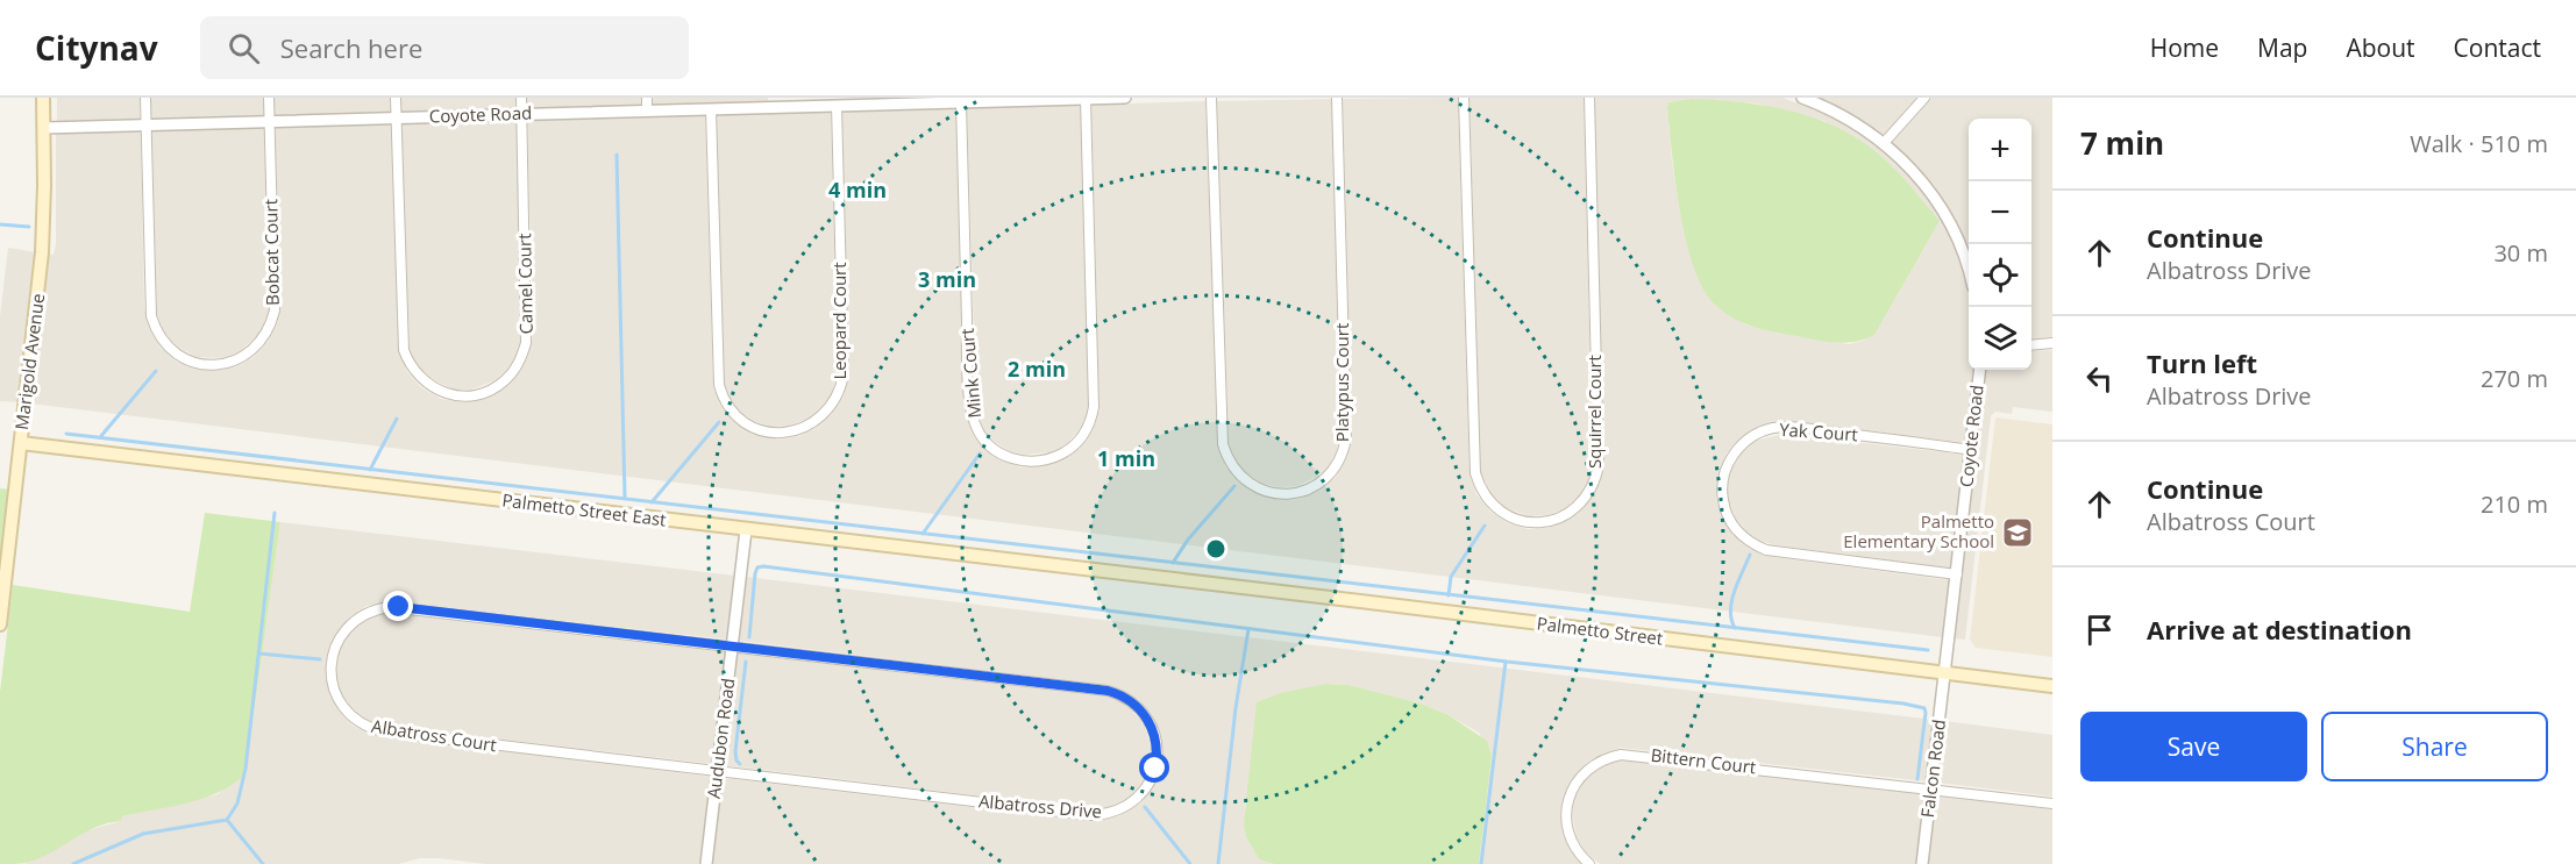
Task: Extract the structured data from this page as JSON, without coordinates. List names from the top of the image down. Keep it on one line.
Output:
{"streets":{"main road":["Marigold Avenue","Palmetto Street East","Palmetto Street"],"street":["Coyote Road","Bobcat Court","Camel Court","Leopard Court","Mink Court","Platypus Court","Squirrel Court","Yak Court","Albatross Court","Audubon Road","Bittern Court","Falcon Road","Albatross Drive"]},"crossings":[["Coyote Road","Bobcat Court"],["Coyote Road","Camel Court"],["Coyote Road","Leopard Court"],["Coyote Road","Marigold Avenue"],["Coyote Road","Mink Court"],["Coyote Road","Yak Court"],["Coyote Road","Palmetto Street"],["Coyote Road","Falcon Road"],["Marigold Avenue","Palmetto Street East"],["Palmetto Street East","Palmetto Street"],["Palmetto Street East","Audubon Road"],["Palmetto Street","Falcon Road"],["Albatross Court","Audubon Road"],["Albatross Court","Albatross Drive"],["Audubon Road","Albatross Drive"],["Bittern Court","Falcon Road"]],"places":{"school or university":["Palmetto Elementary School"]},"page":{"header":"Citynav","search":"Search here","nav":["Home","Map","About","Contact"],"heading":["7 min","Walk · 510 m"],"map_buttons":["+","−"],"list":[["Continue","Albatross Drive","30 m"],["Turn left","Albatross Drive","270 m"],["Continue","Albatross Court","210 m"],"Arrive at destination"],"buttons":["Save","Share"]},"rings":["4 min","3 min","2 min","1 min"]}
